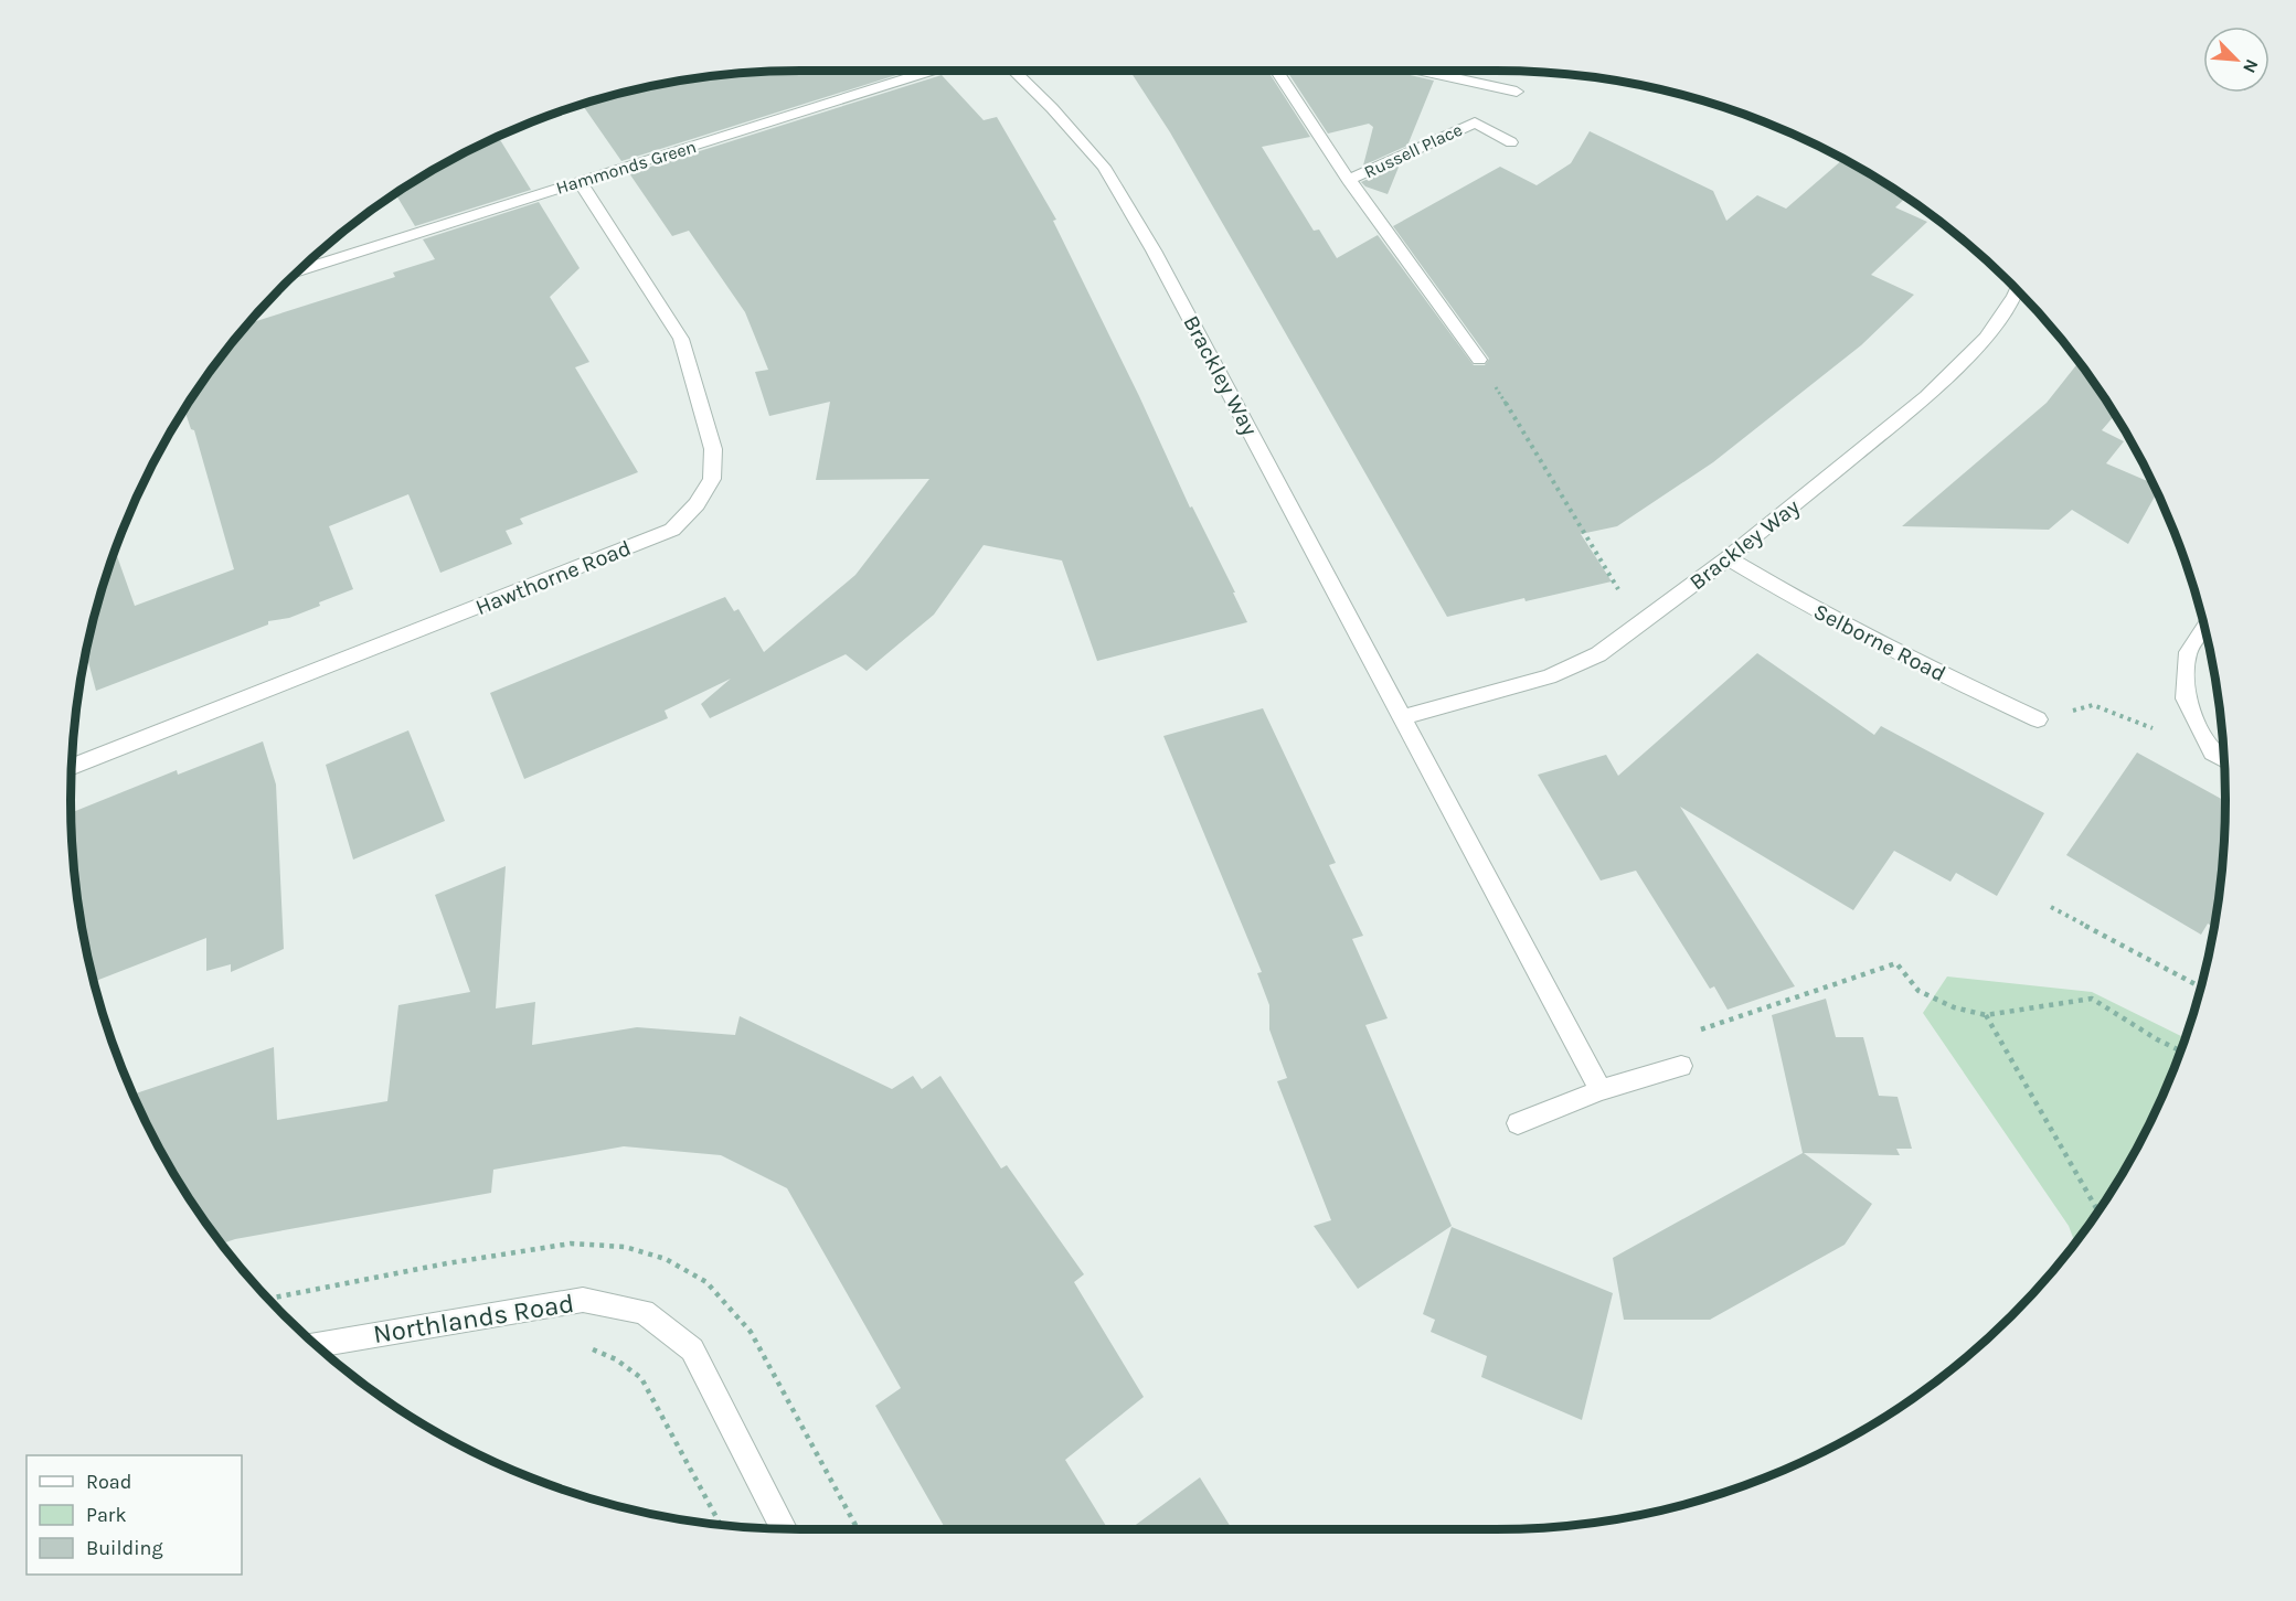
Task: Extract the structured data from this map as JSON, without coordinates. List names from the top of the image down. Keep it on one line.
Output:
{"streets":{"street":["Russell Place","Hammonds Green","Brackley Way","Hawthorne Road","Selborne Road","Northlands Road"]},"crossings":[["Hammonds Green","Hawthorne Road"],["Brackley Way","Selborne Road"]],"legend":["Road","Park","Building"],"north":"bottom right"}
